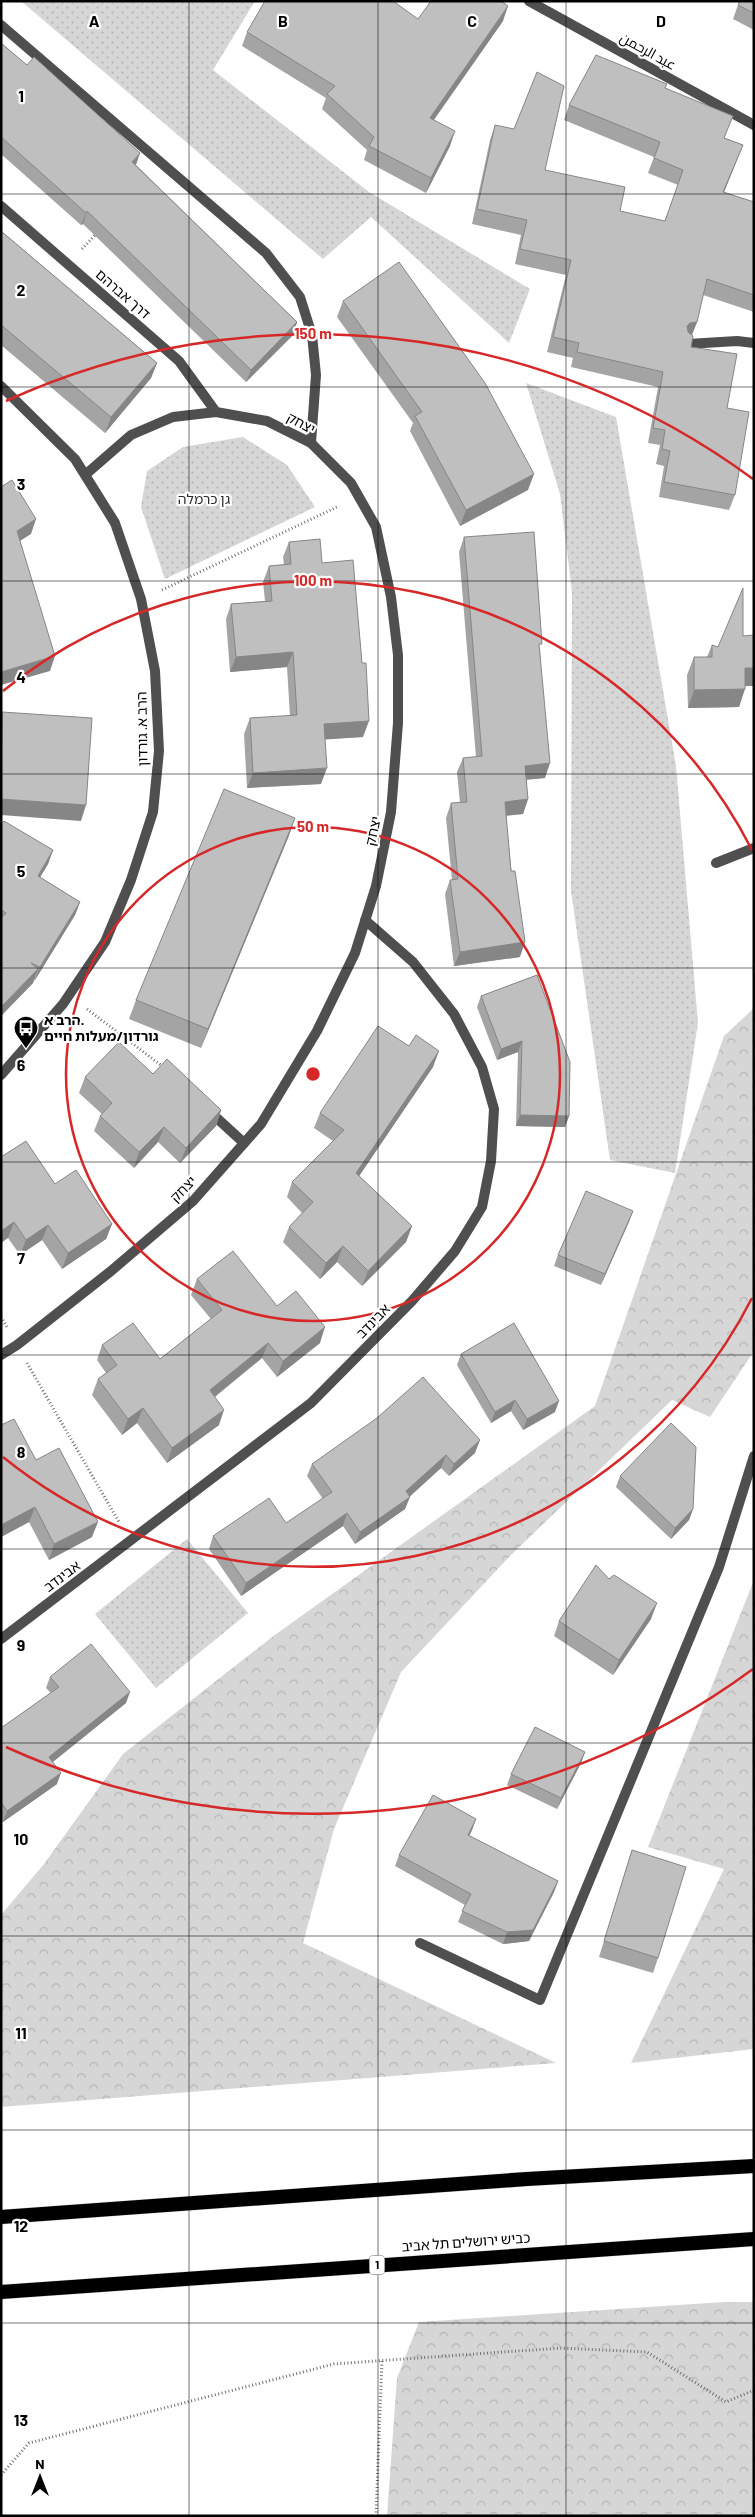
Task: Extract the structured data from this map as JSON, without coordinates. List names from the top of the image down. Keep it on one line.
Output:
{"streets":{"highway":["כביש ירושלים תל אביב","1"],"street":["عبد الرحمن","דרך אברהם","יצחק","הרב א. גורדון","אבינדב"]},"crossings":[["דרך אברהם","יצחק"],["יצחק","הרב א. גורדון"],["יצחק","אבינדב"]],"parks":["גן כרמלה"],"places":{"bus stop":["הרב א. גורדון/מעלות חיים"]},"north":"top","grid":{"columns":["A","B","C","D"],"rows":["1","2","3","4","5","6","7","8","9","10","11","12","13"]},"rings":["150 m","100 m","50 m"]}
